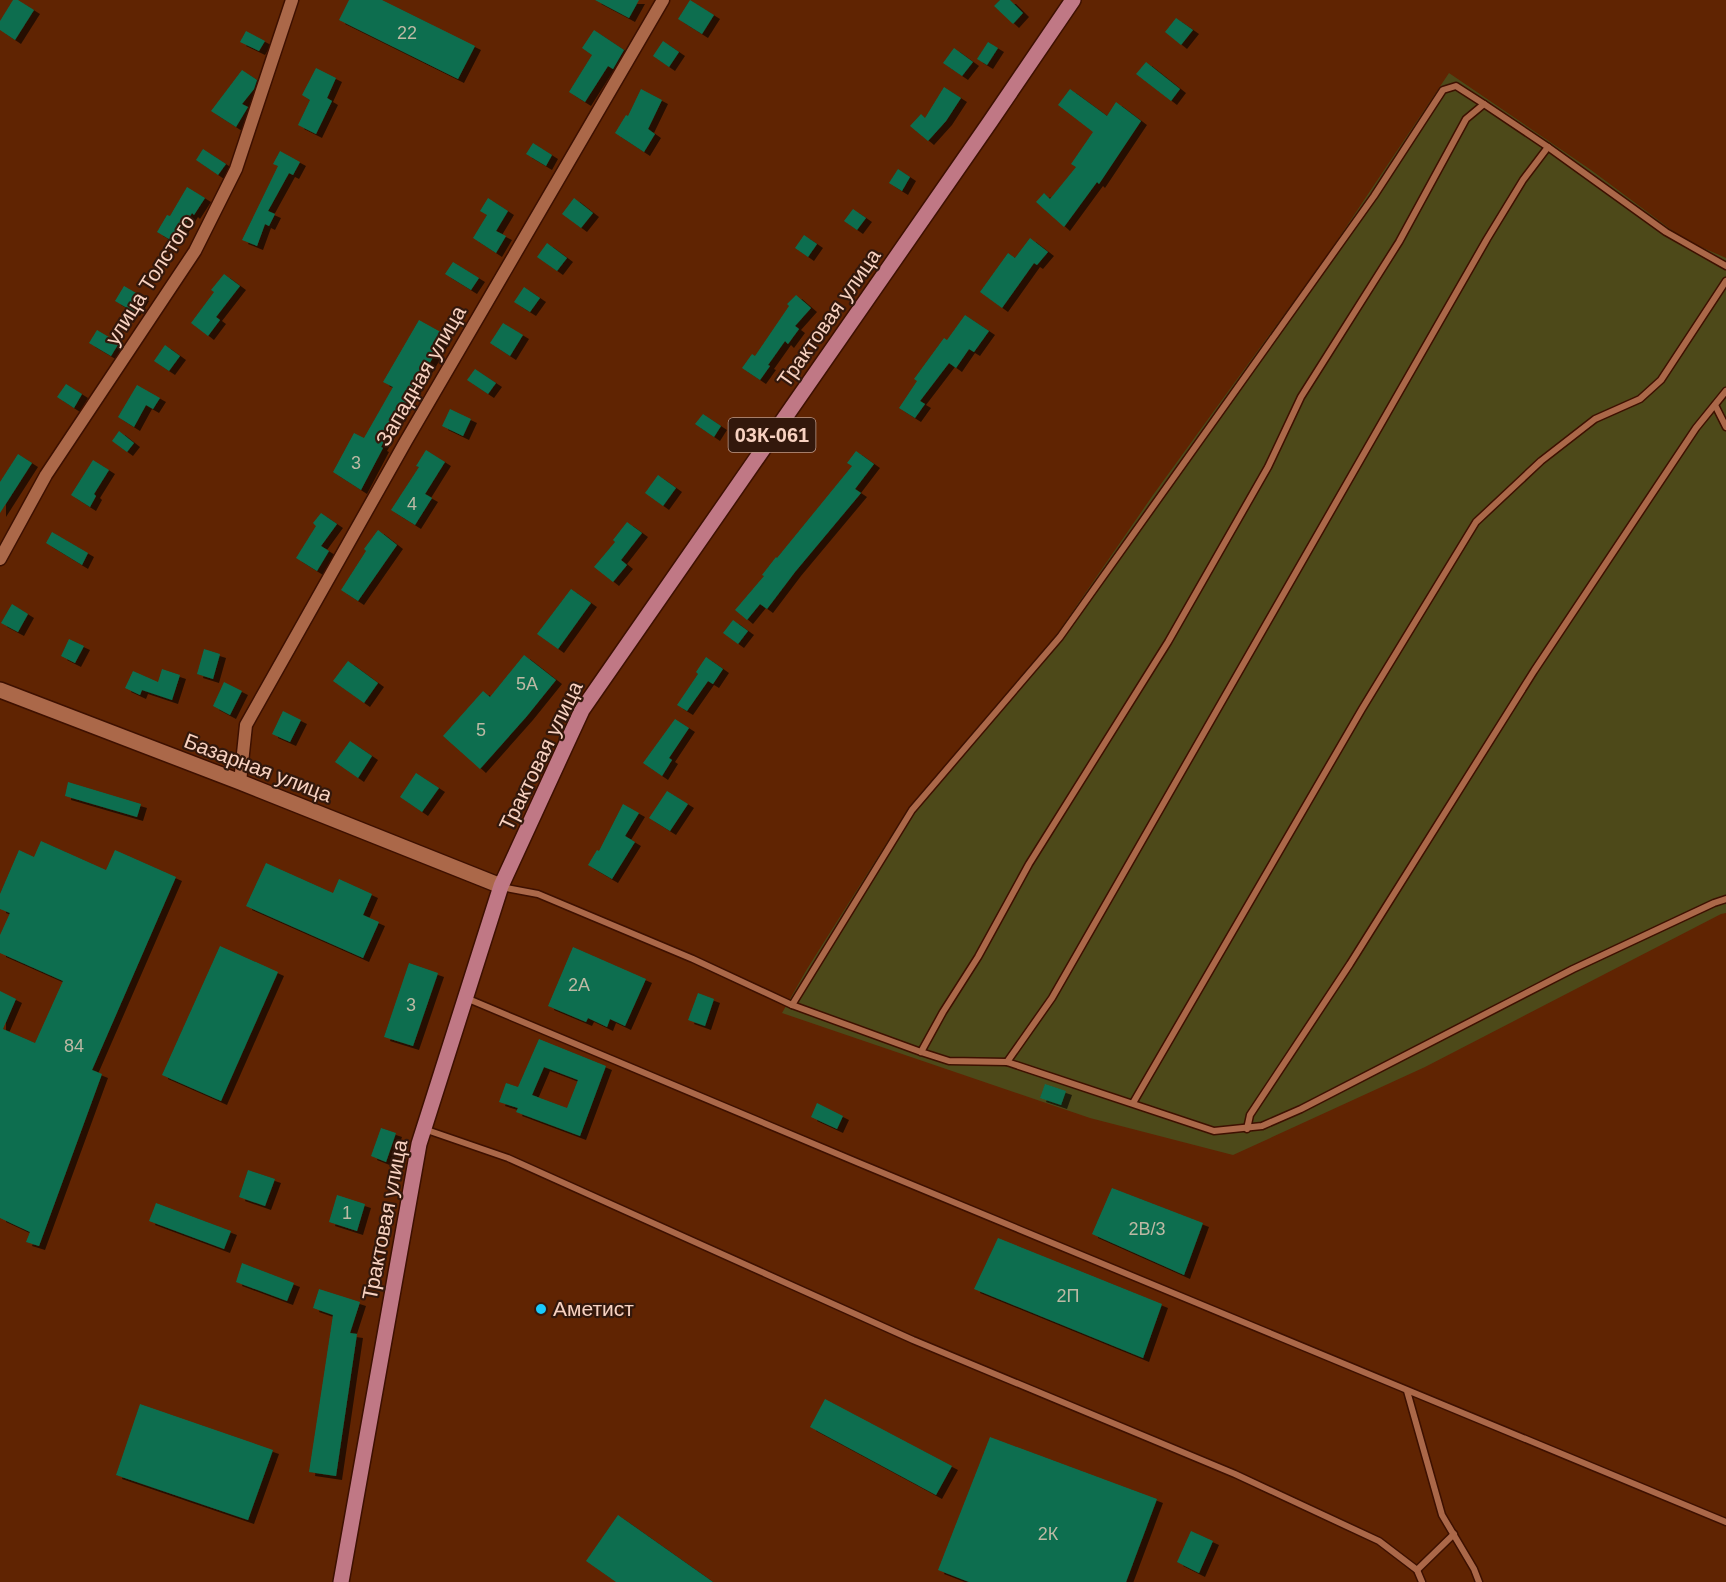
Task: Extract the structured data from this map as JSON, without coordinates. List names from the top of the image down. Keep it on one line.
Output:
{"streets":{"main road":["Трактовая улица","03К-061"],"street":["улица Толстого","Западная улица","Базарная улица"]},"crossings":[["Трактовая улица","Базарная улица"],["Западная улица","Базарная улица"]],"places":["Аметист"],"house_numbers":["22","3","4","5А","5","2А","3","84","1","2В/3","2П","2К"]}
